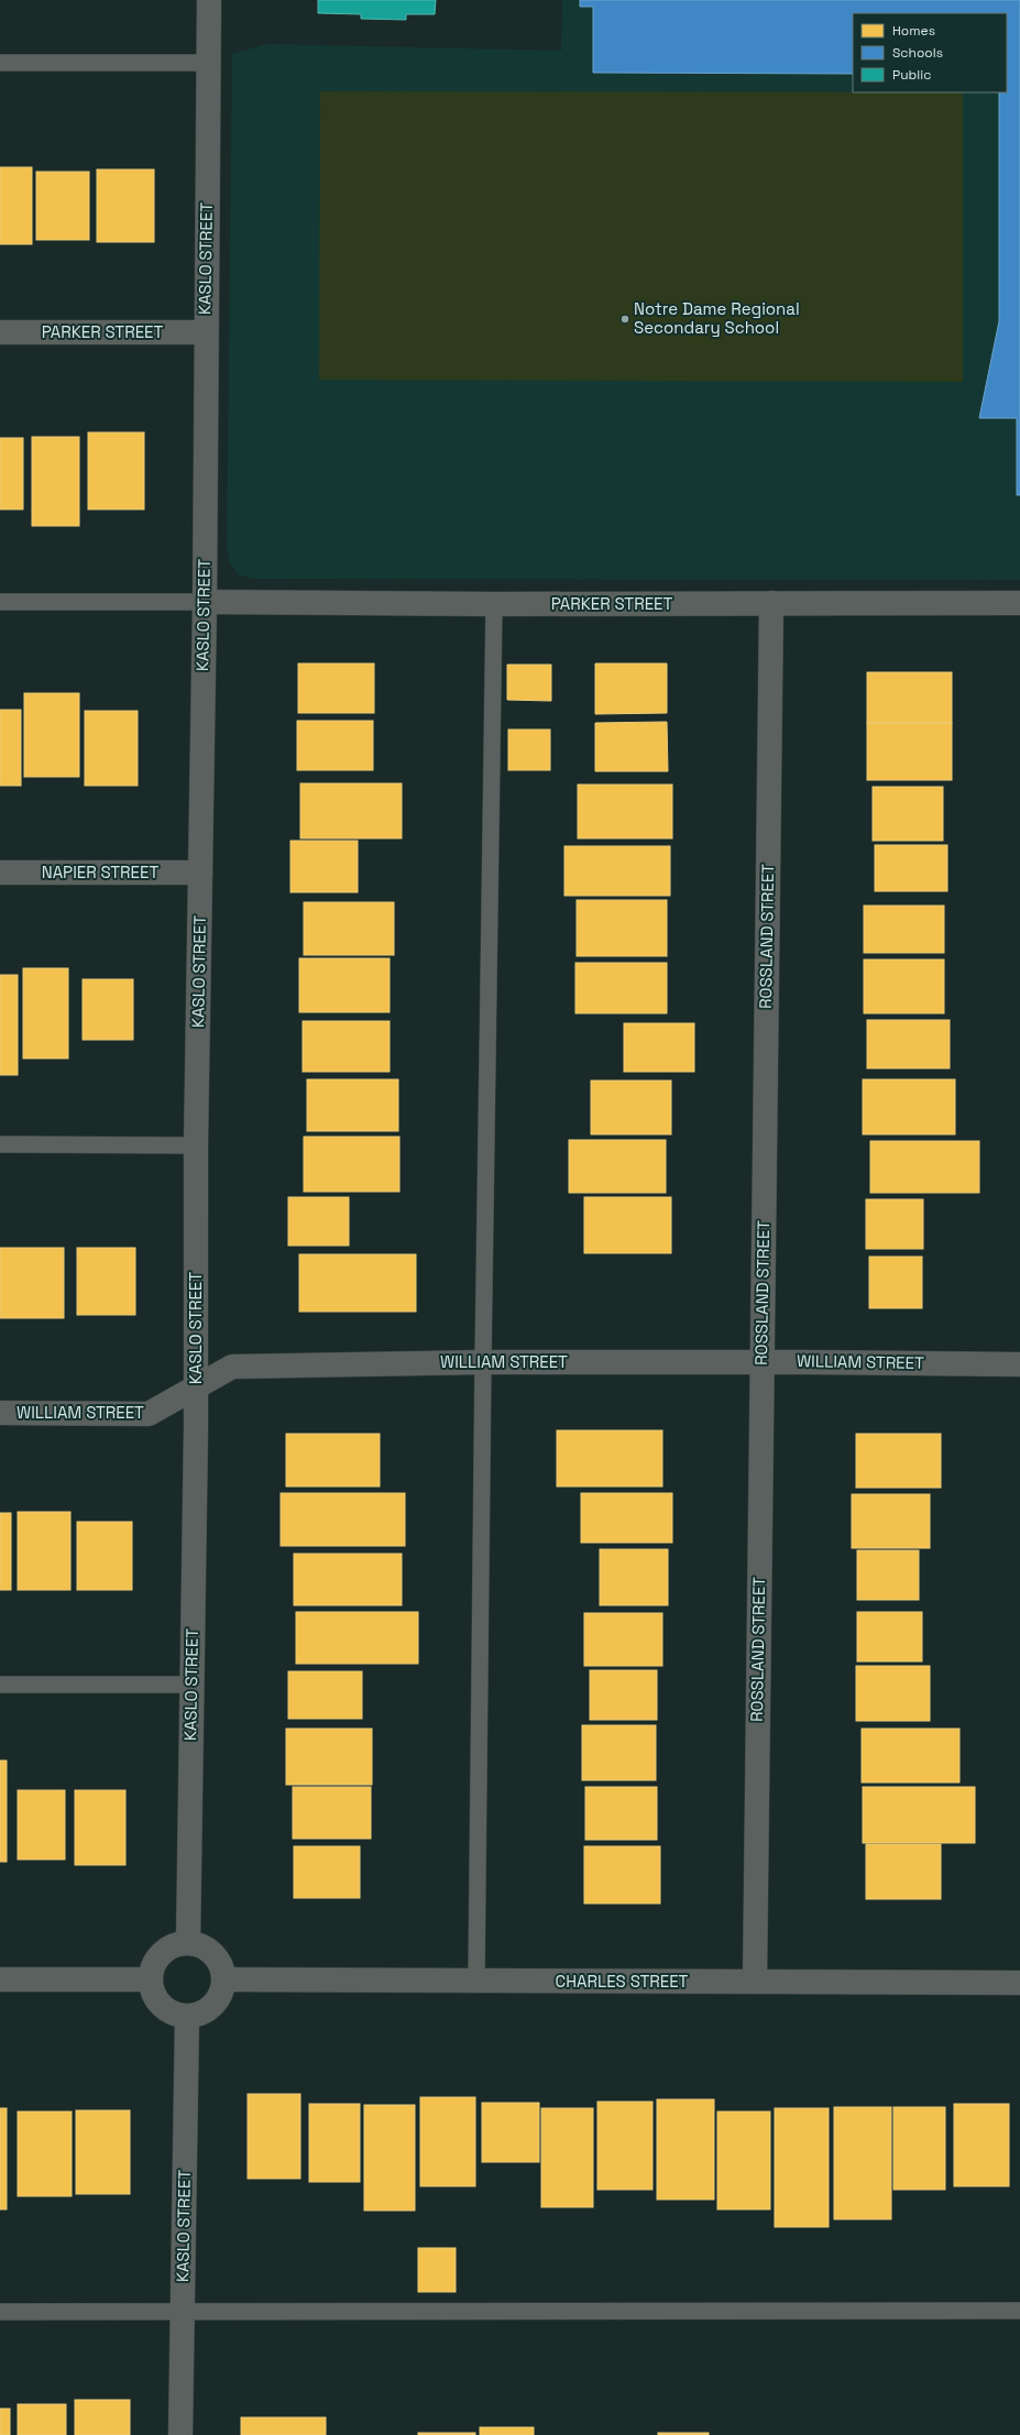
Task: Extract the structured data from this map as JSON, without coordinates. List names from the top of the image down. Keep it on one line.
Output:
{"streets":{"street":["KASLO STREET","PARKER STREET","NAPIER STREET","ROSSLAND STREET","WILLIAM STREET","CHARLES STREET"]},"crossings":[["KASLO STREET","PARKER STREET"],["KASLO STREET","NAPIER STREET"],["KASLO STREET","WILLIAM STREET"],["KASLO STREET","CHARLES STREET"],["PARKER STREET","ROSSLAND STREET"],["ROSSLAND STREET","WILLIAM STREET"],["ROSSLAND STREET","CHARLES STREET"]],"places":["Notre Dame Regional Secondary School"],"legend":["Homes","Schools","Public"]}
